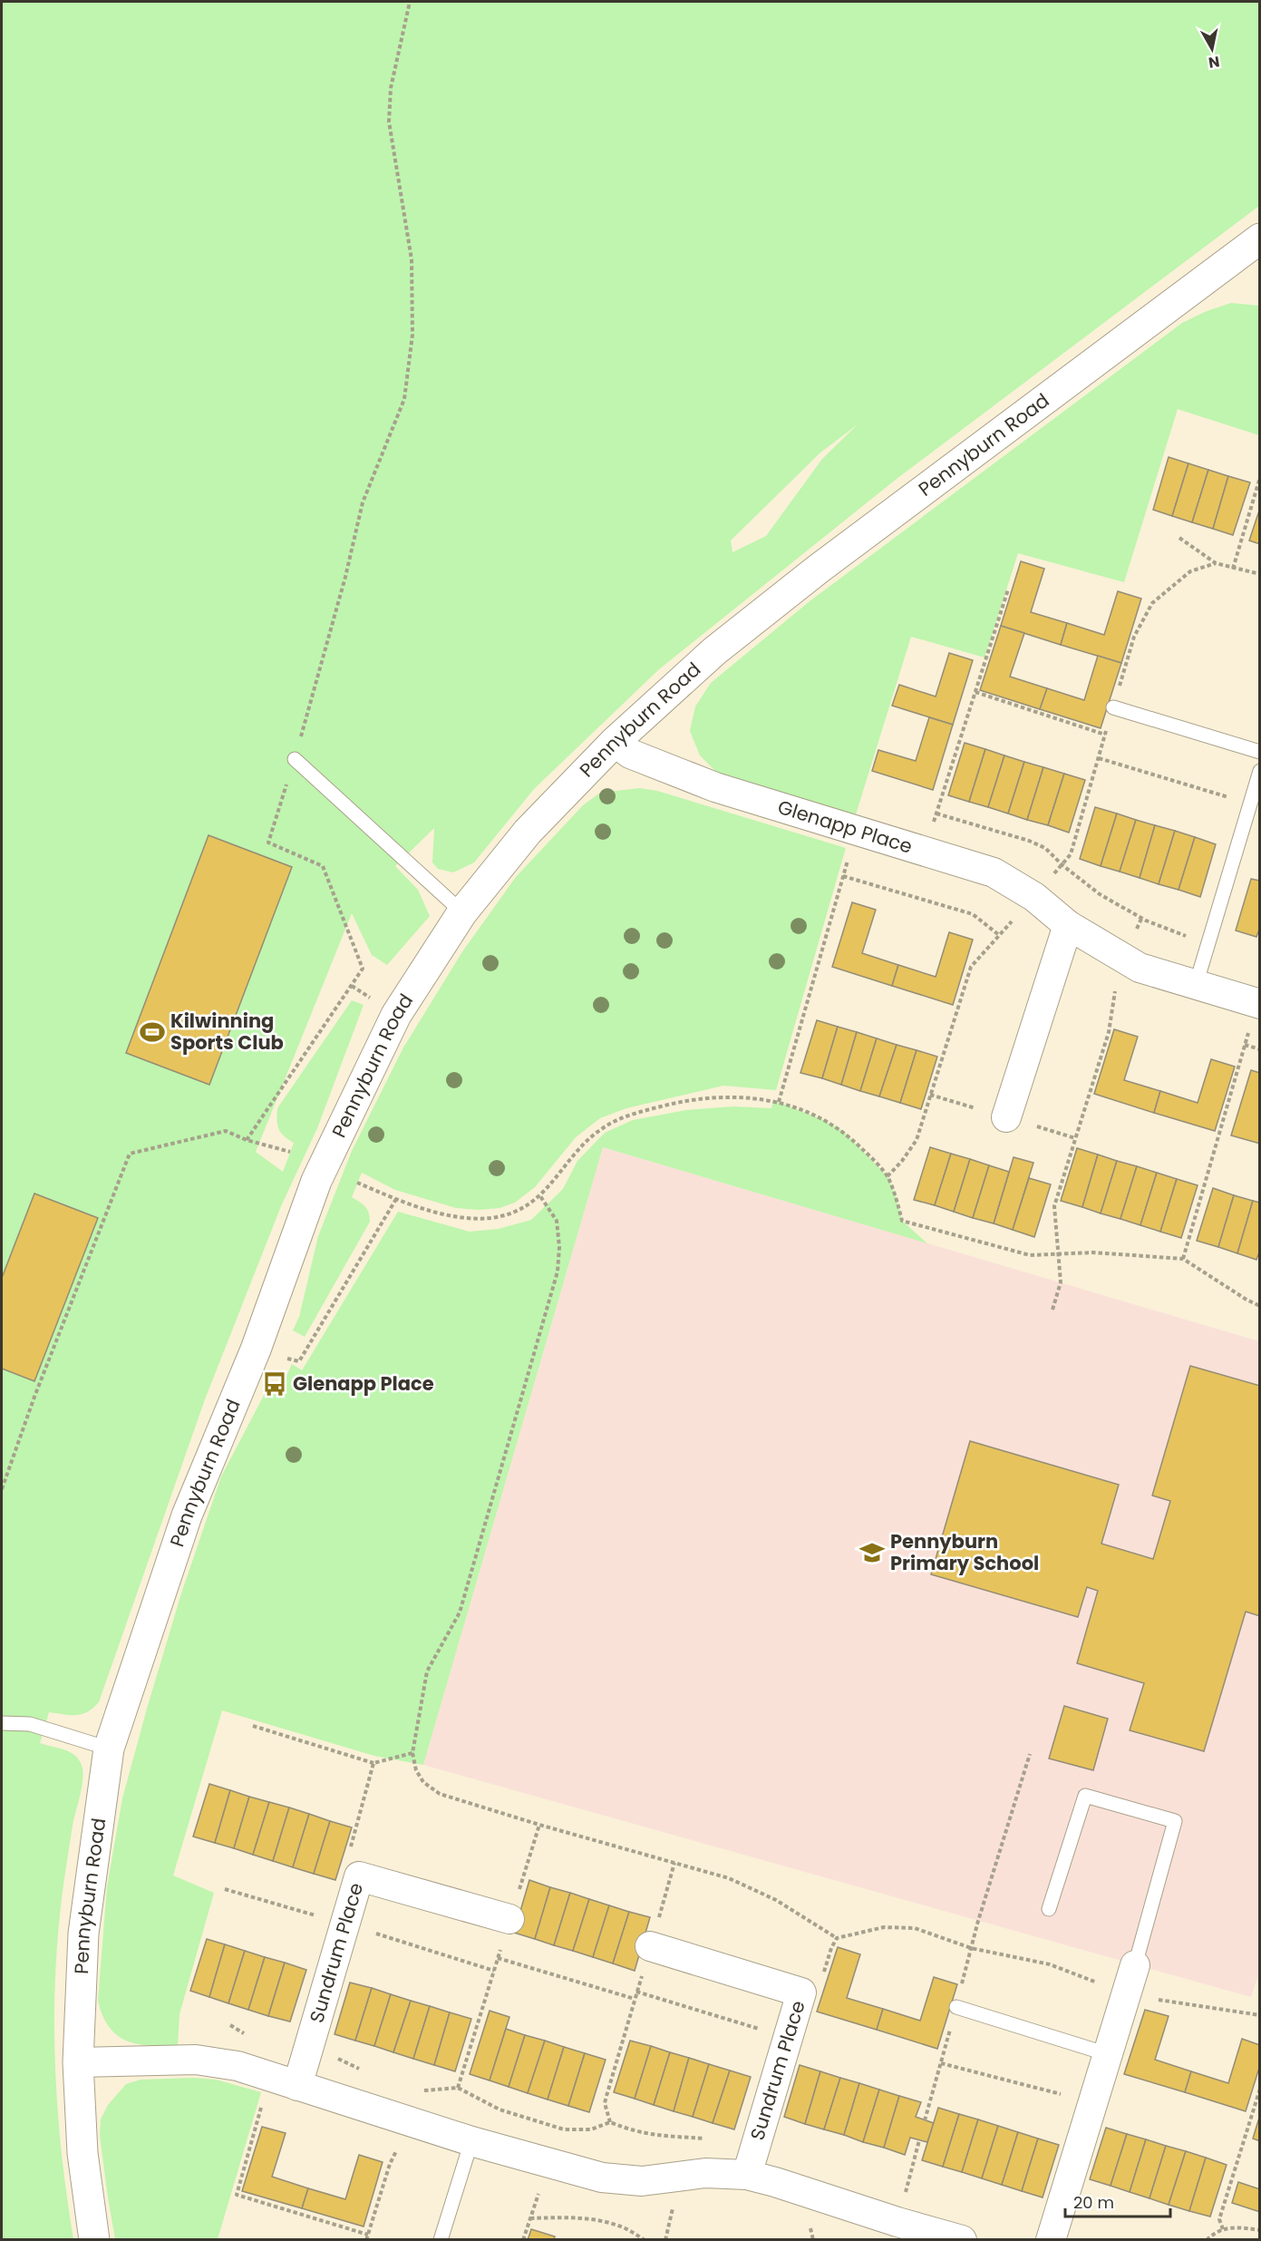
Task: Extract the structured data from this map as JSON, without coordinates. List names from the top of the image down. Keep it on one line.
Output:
{"streets":{"street":["Pennyburn Road","Glenapp Place","Sundrum Place"]},"crossings":[["Pennyburn Road","Glenapp Place"]],"places":{"sports":["Kilwinning Sports Club"],"bus stop":["Glenapp Place"],"school or university":["Pennyburn Primary School"]},"scale_bar":"20 m","north":"bottom"}
